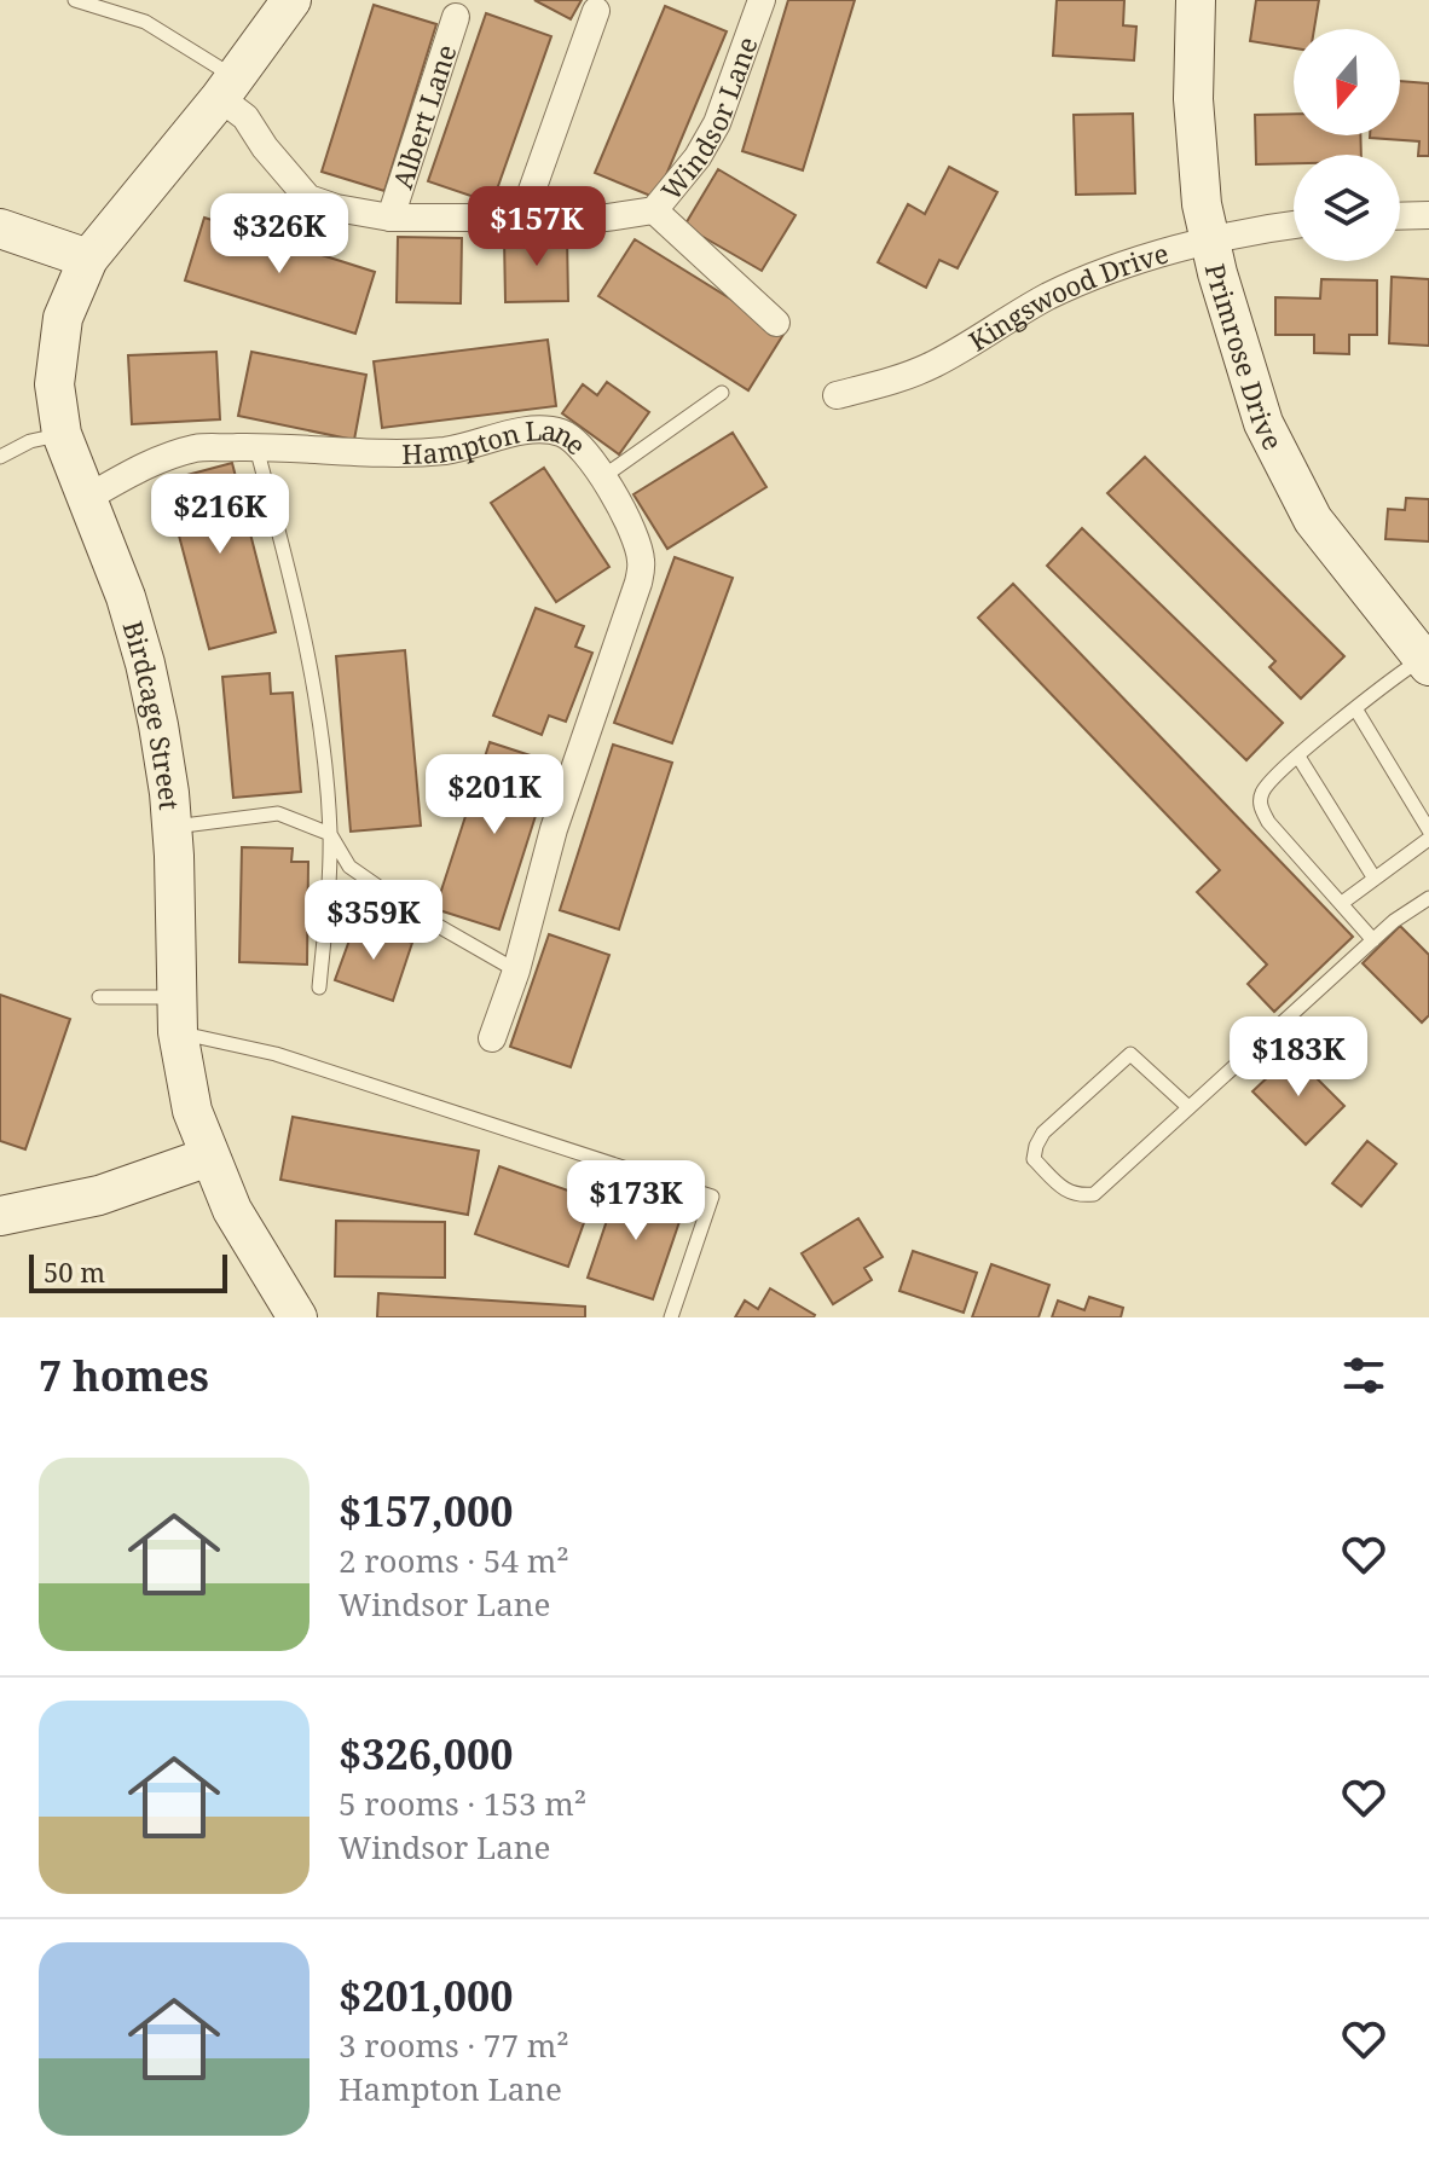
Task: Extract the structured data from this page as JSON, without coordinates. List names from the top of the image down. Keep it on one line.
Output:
{"streets":{"street":["Windsor Lane","Albert Lane","Kingswood Drive","Primrose Drive","Hampton Lane","Birdcage Street"]},"crossings":[["Windsor Lane","Albert Lane"],["Windsor Lane","Birdcage Street"],["Kingswood Drive","Primrose Drive"],["Hampton Lane","Birdcage Street"]],"scale_bar":"50 m","north":"bottom","page":{"price":["$157K","$326K","$216K","$201K","$359K","$183K","$173K"],"scale":"50 m","heading":"7 homes","list":[{"name":"$157,000","note":"2 rooms · 54 m² · Windsor Lane"},{"name":"$326,000","note":"5 rooms · 153 m² · Windsor Lane"},{"name":"$201,000","note":"3 rooms · 77 m² · Hampton Lane"}]}}
